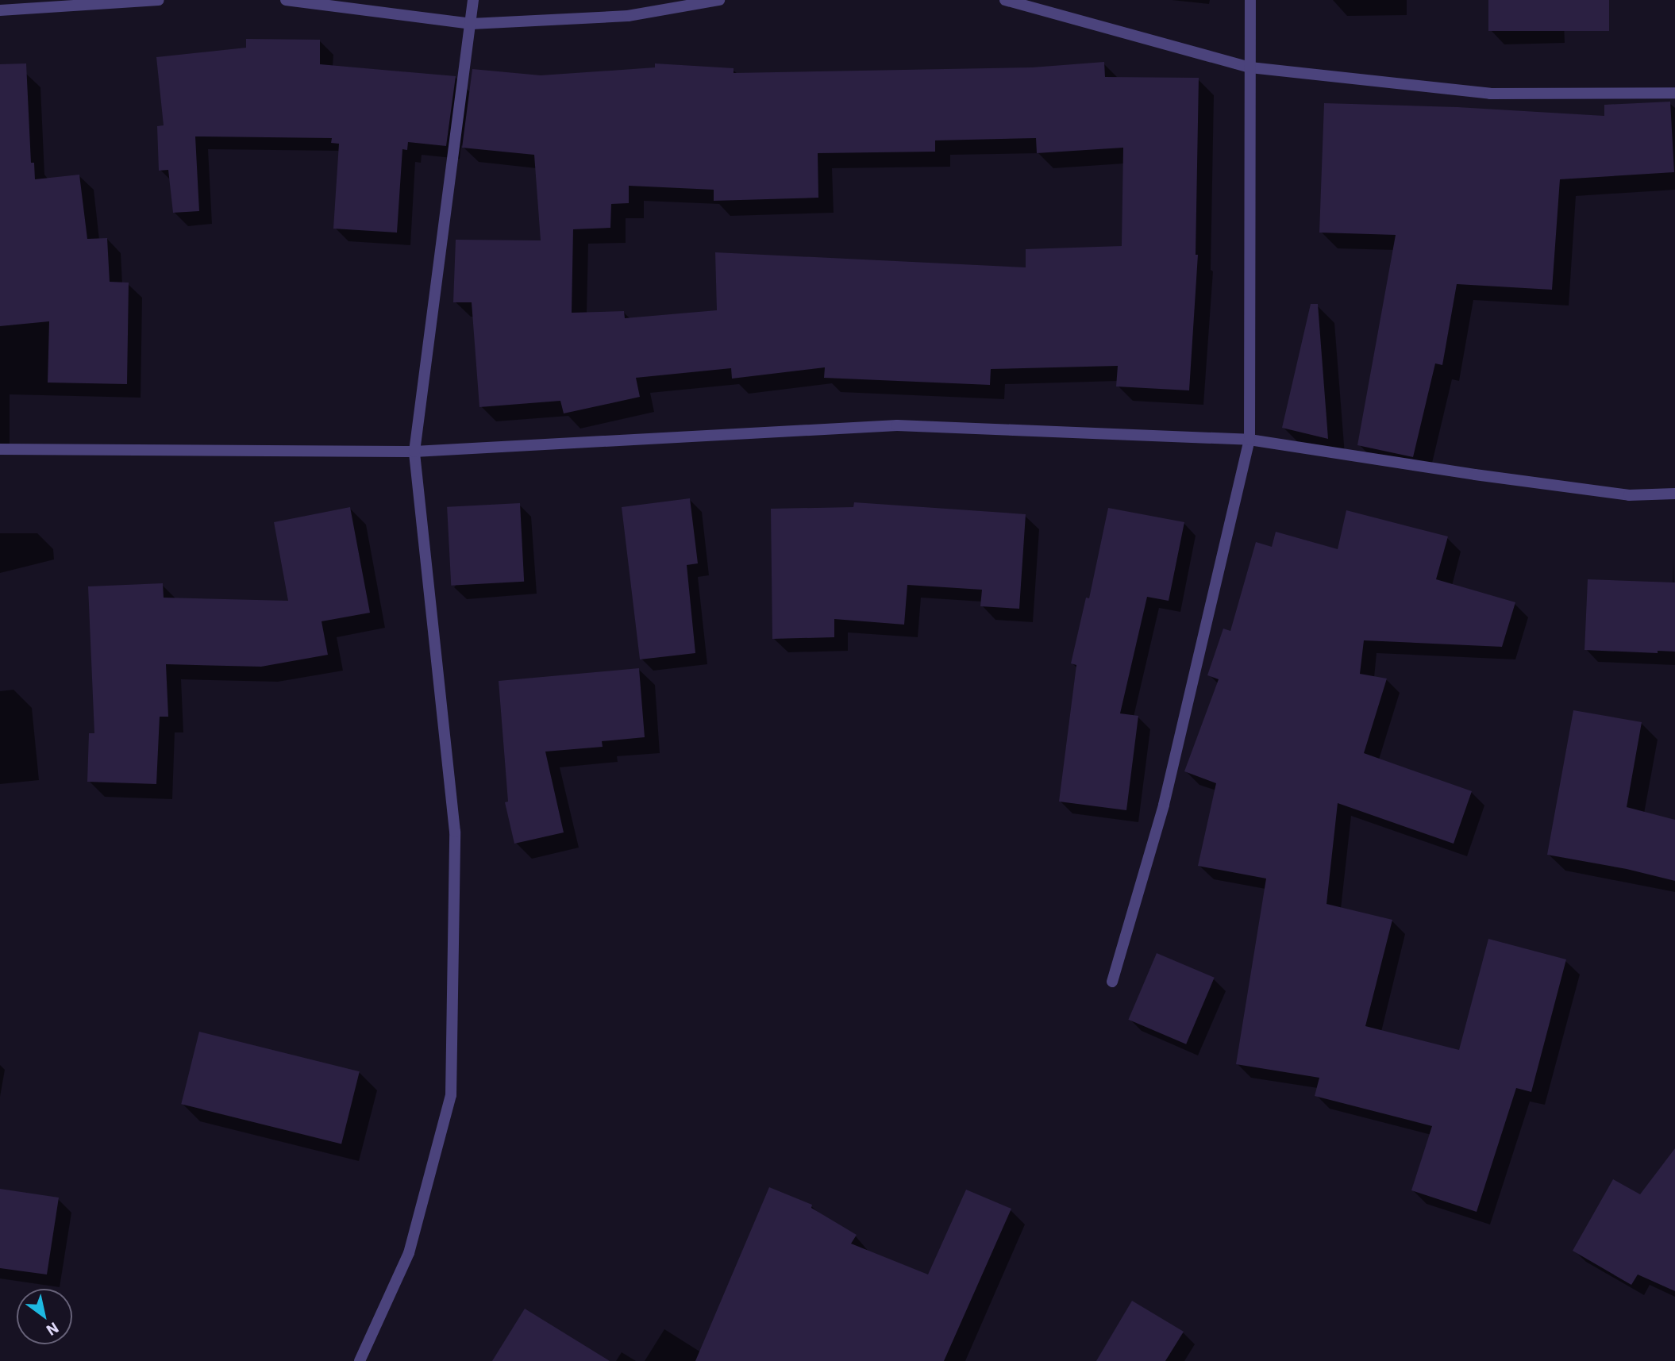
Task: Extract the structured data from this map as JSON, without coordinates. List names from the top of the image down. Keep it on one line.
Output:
{"north":"bottom right"}
